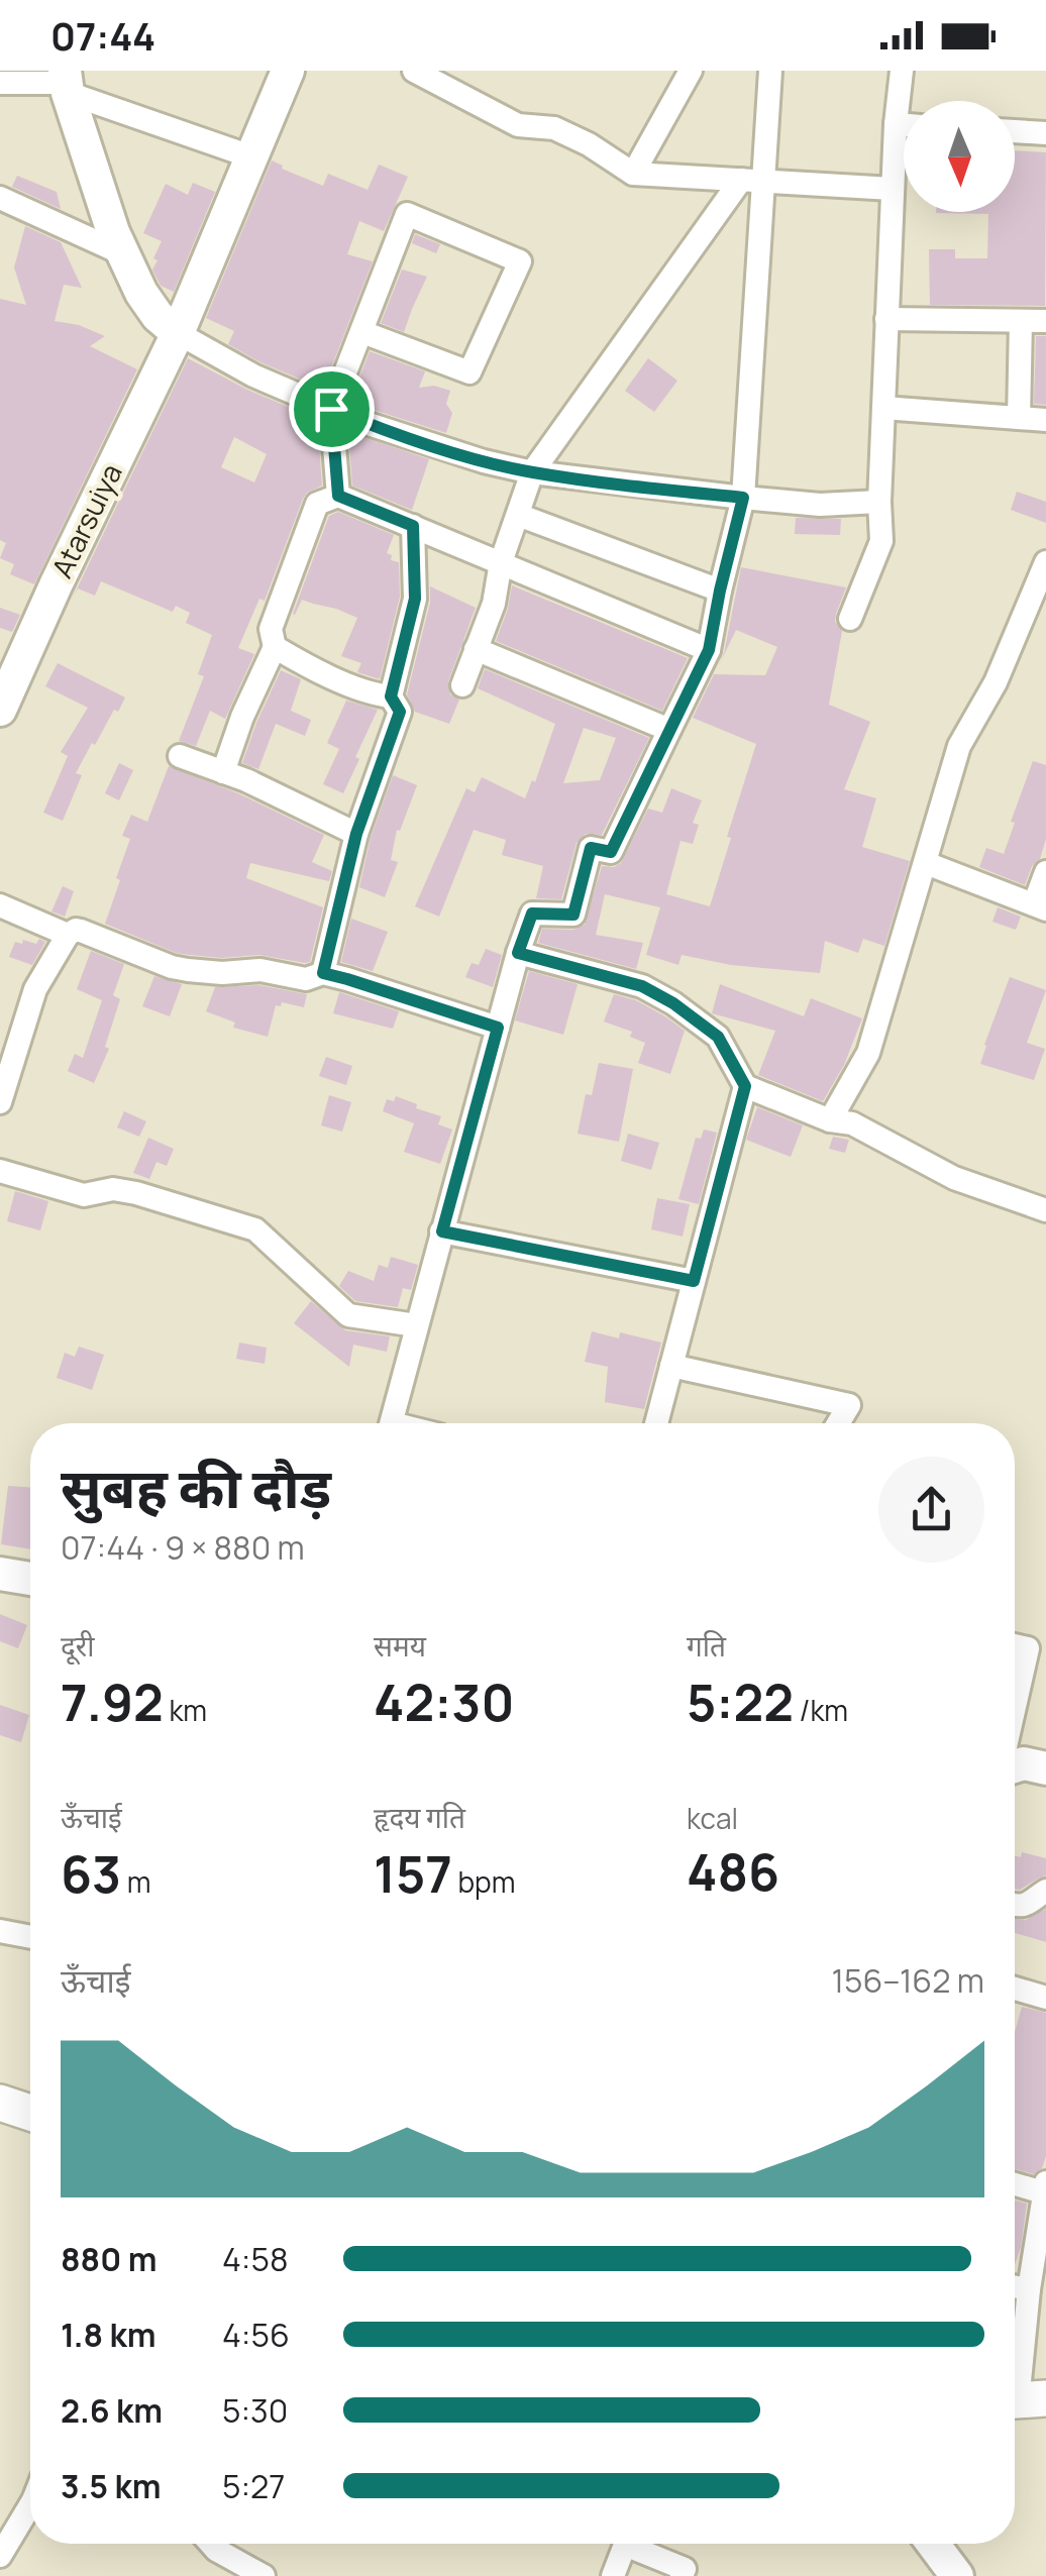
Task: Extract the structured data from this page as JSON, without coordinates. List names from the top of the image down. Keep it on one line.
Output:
{"streets":{"street":["Atarsuiya"]},"north":"bottom","page":{"status":"07:44","heading":["सुबह की दौड़","07:44 · 9 × 880 m"],"stats":[["दूरी","7.92 km"],["समय","42:30"],["गति","5:22 /km"],["ऊँचाई","63 m"],["हृदय गति","157 bpm"],["kcal","486"]],"chart":["ऊँचाई","156–162 m"],"list":[{"name":"880 m","note":"4:58"},{"name":"1.8 km","note":"4:56"},{"name":"2.6 km","note":"5:30"},{"name":"3.5 km","note":"5:27"}]}}
